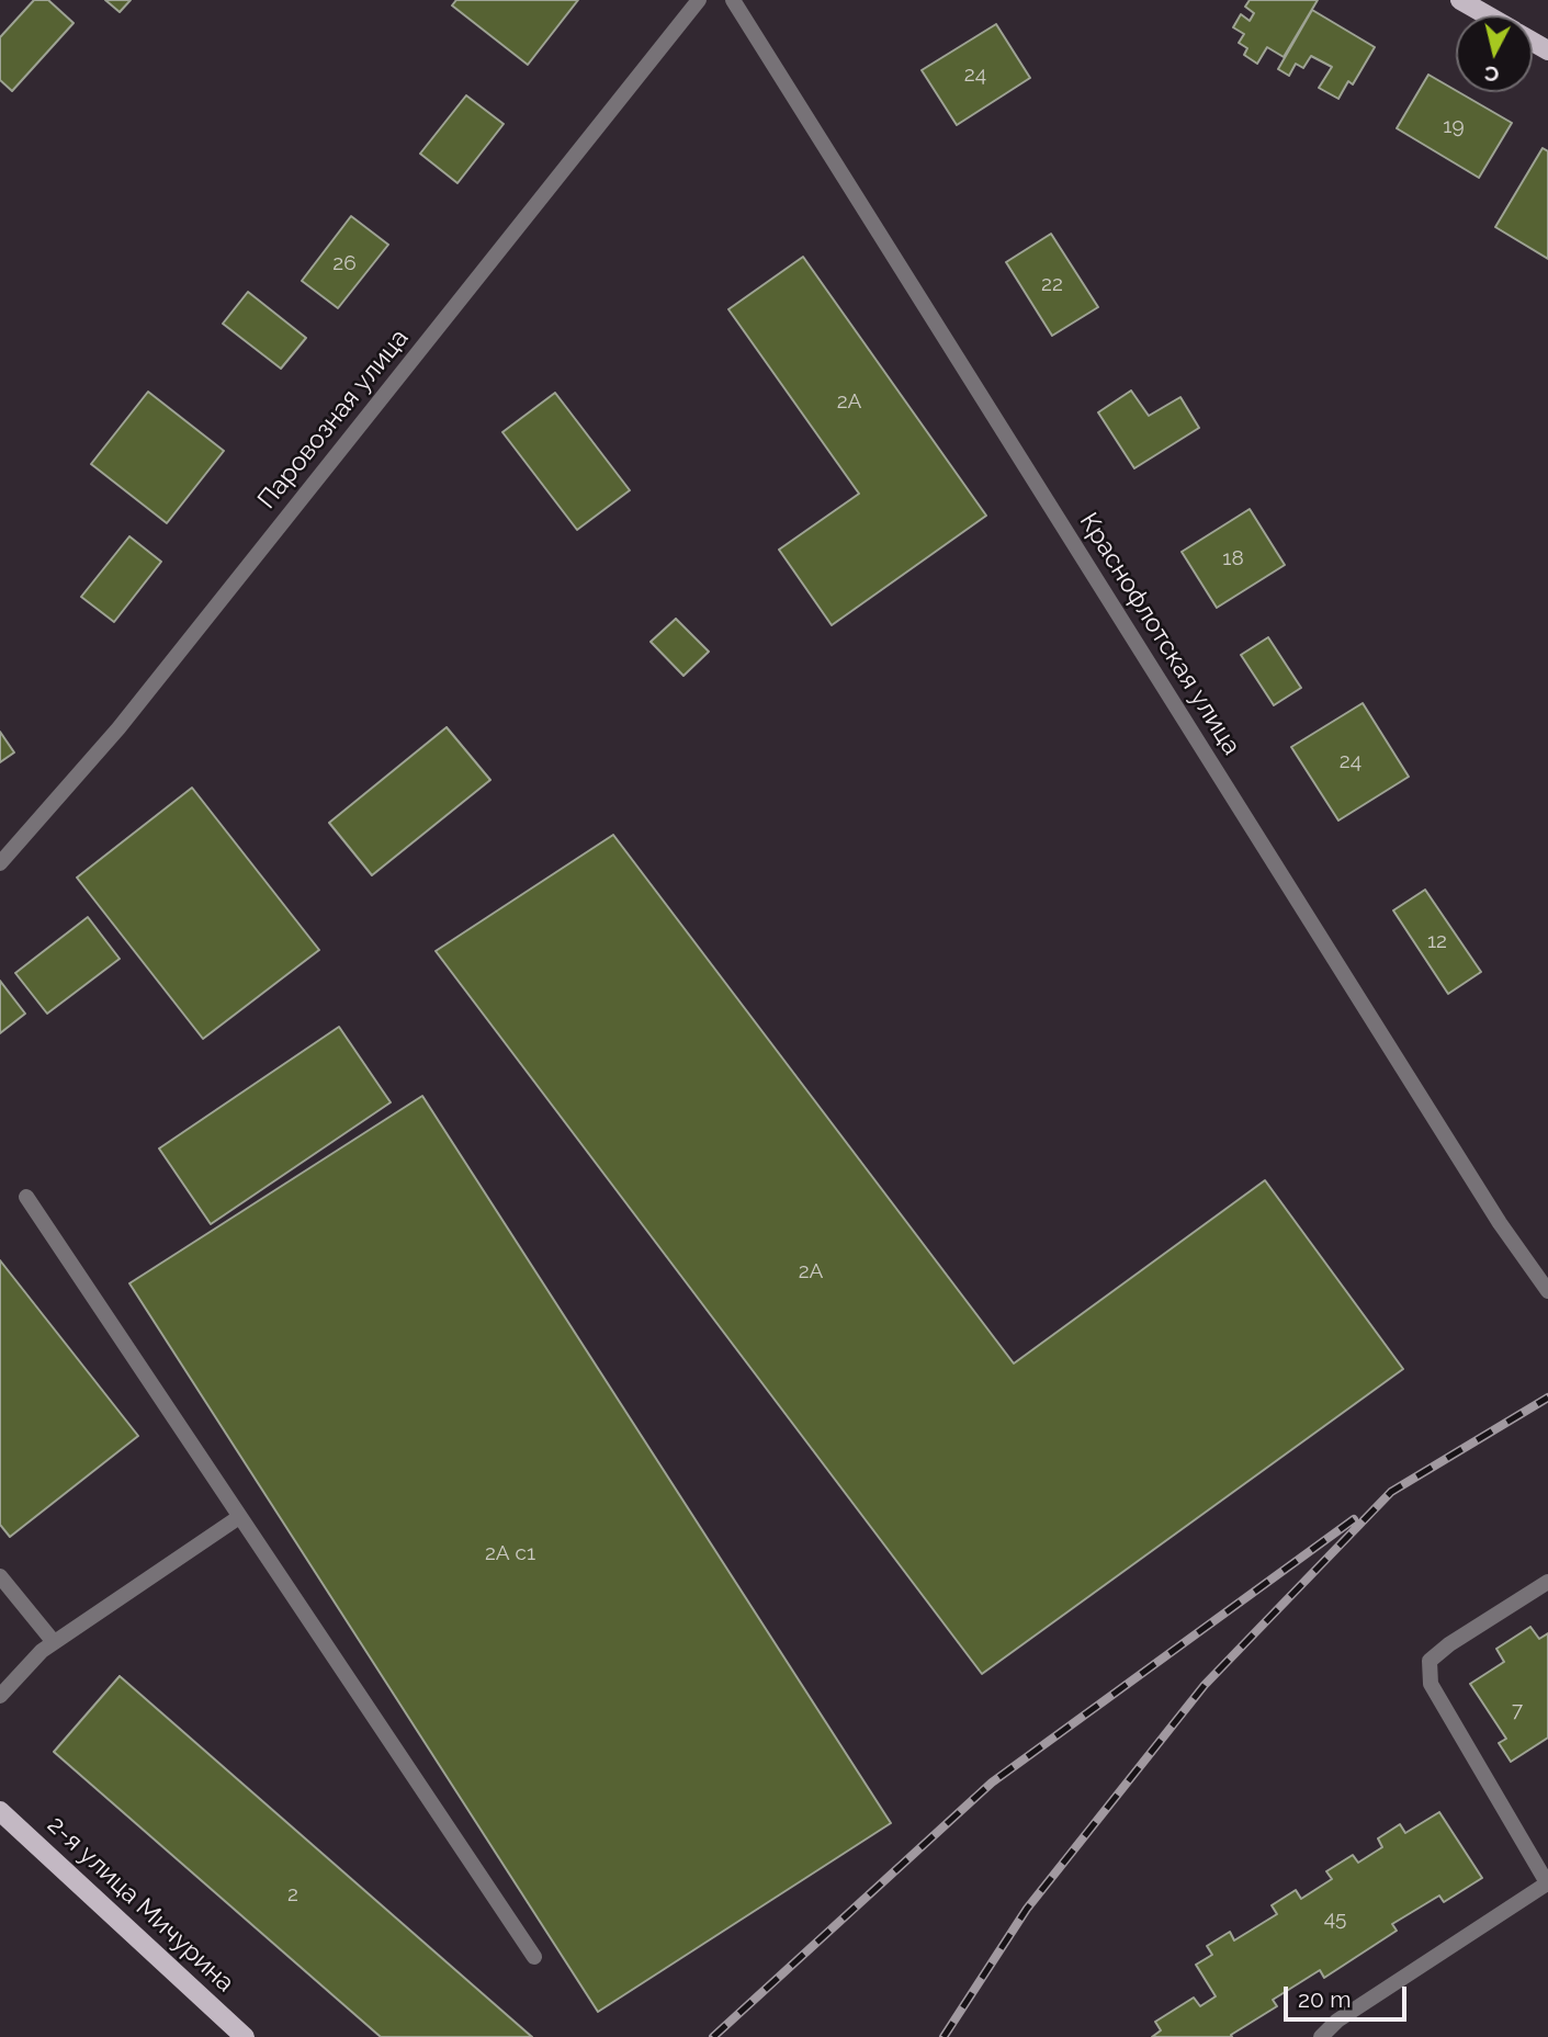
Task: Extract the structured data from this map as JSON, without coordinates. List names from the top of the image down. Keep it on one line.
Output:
{"streets":{"main road":["2-я улица Мичурина"],"street":["Паровозная улица","Краснофлотская улица"]},"house_numbers":["24","19","26","22","2А","18","24","12","2А","2А с1","7","2","45"],"scale_bar":"20 m","north":"bottom"}
